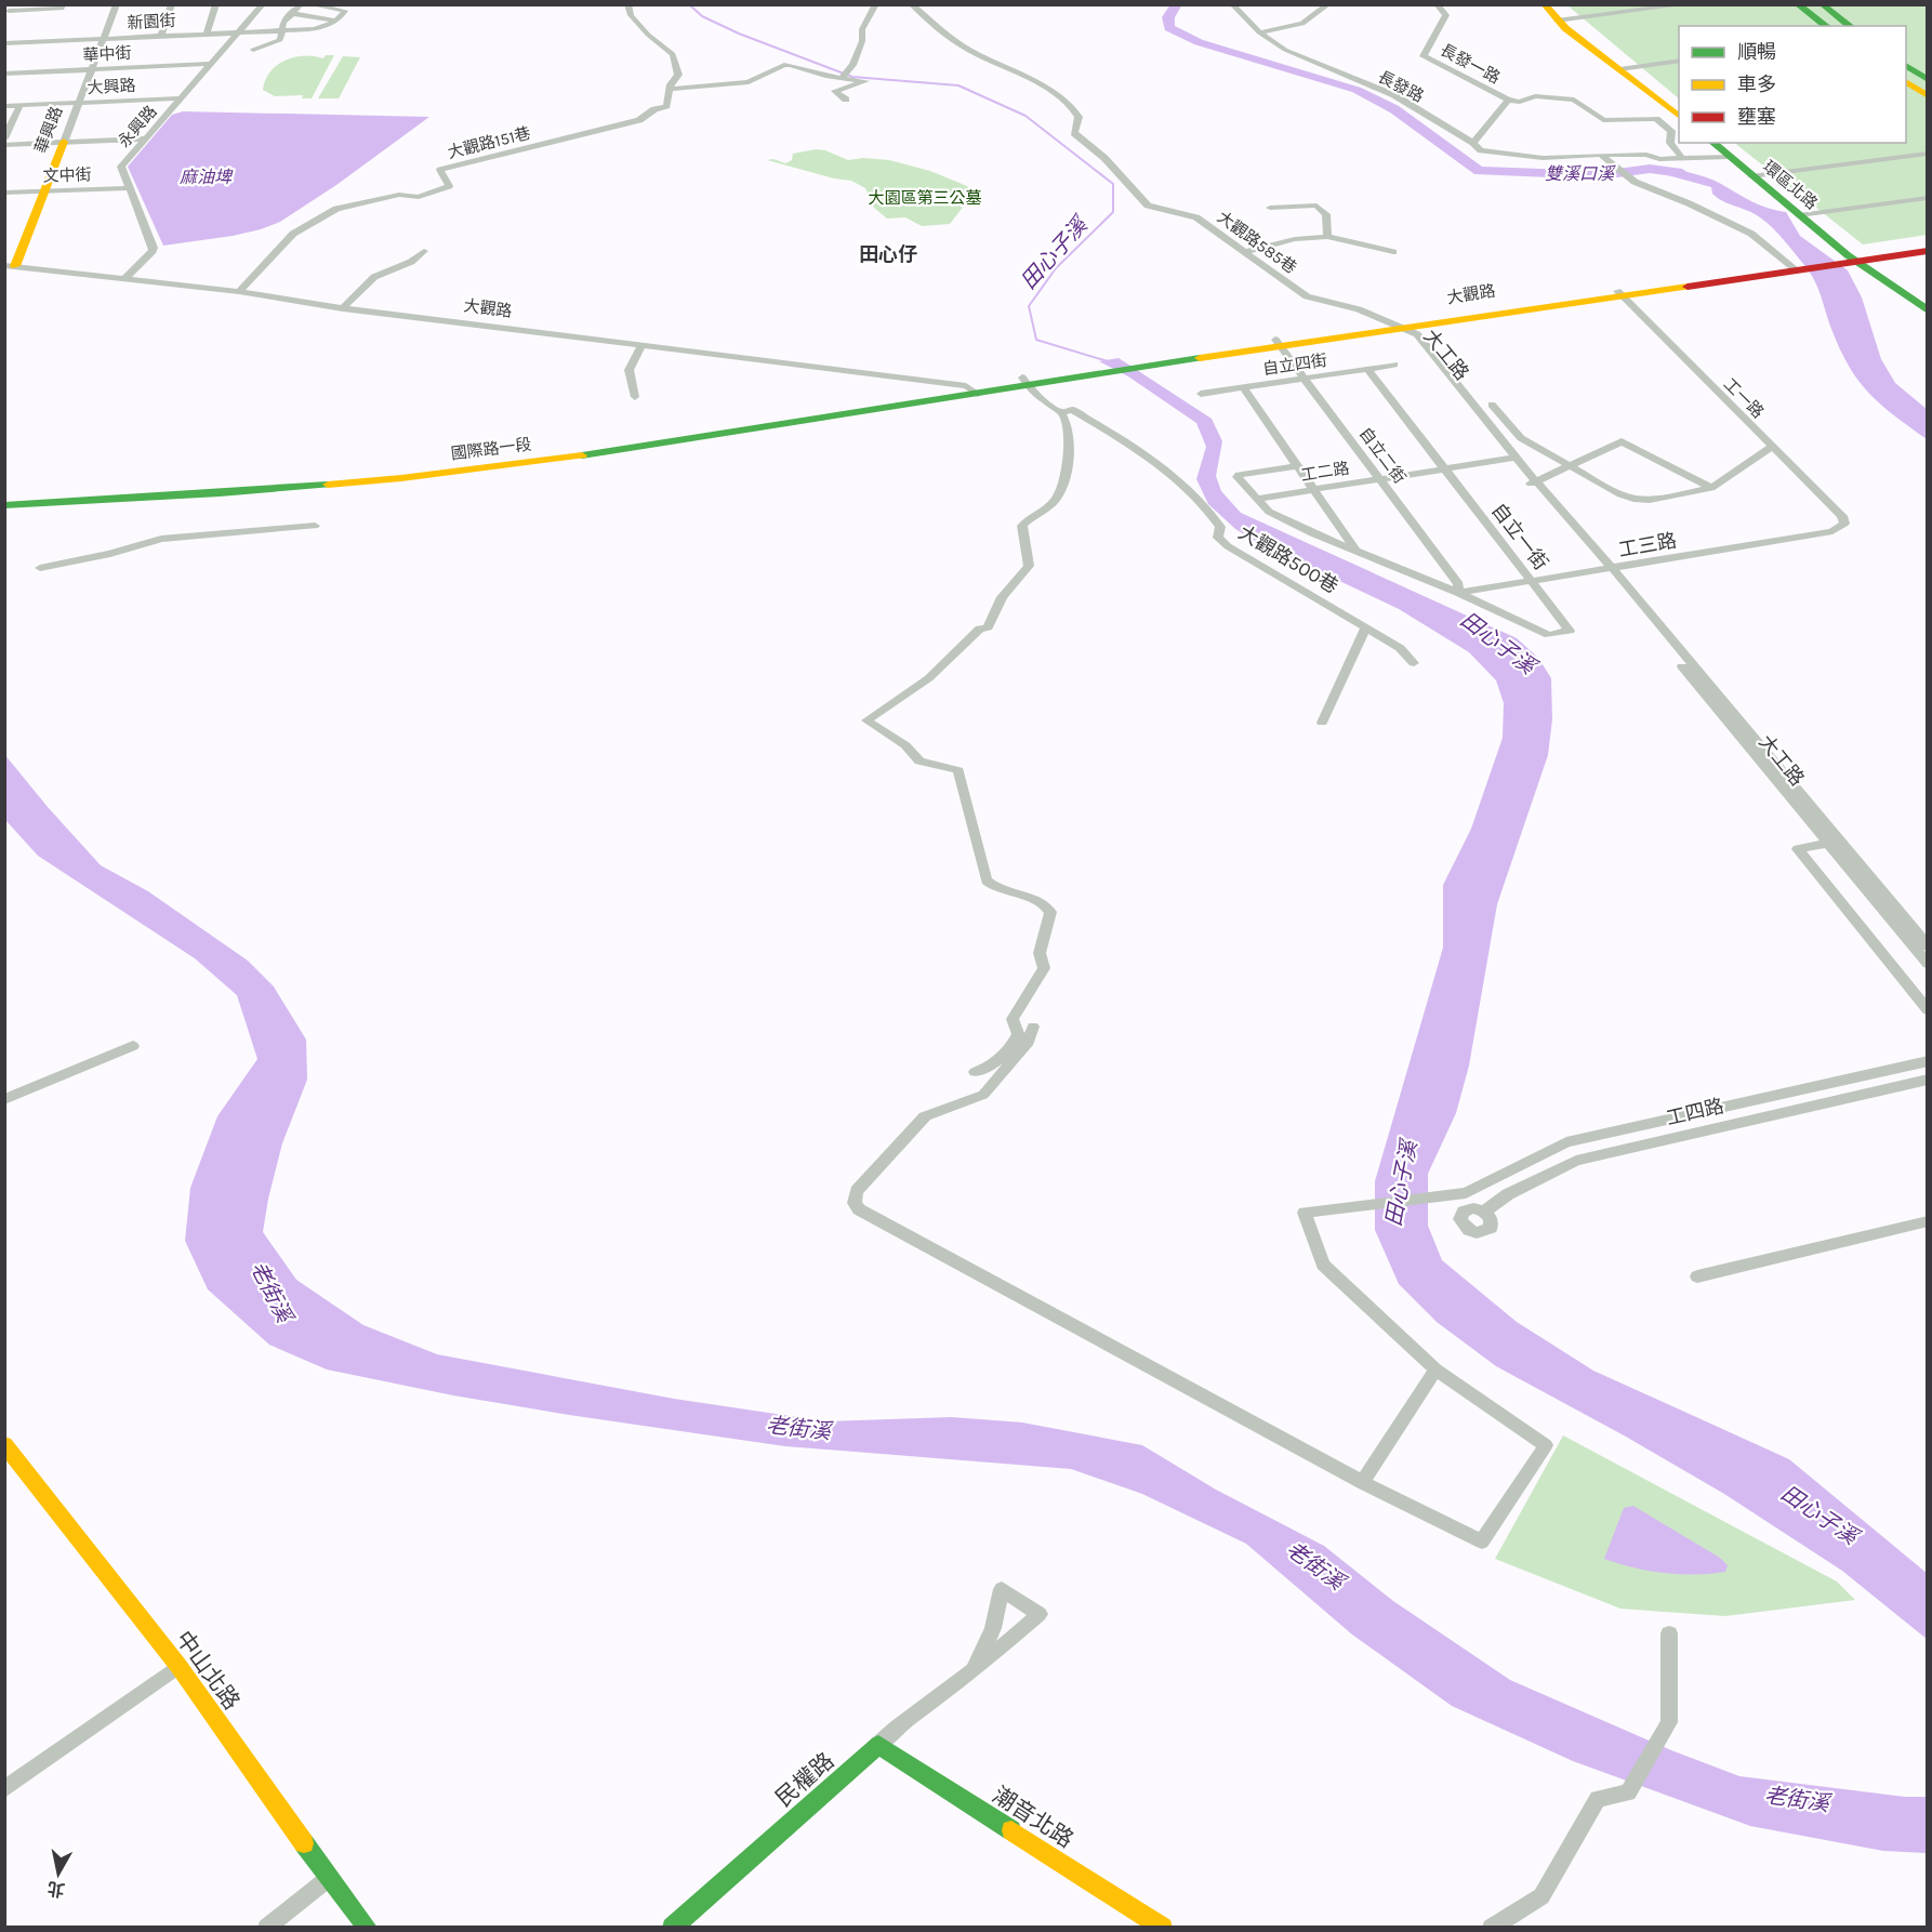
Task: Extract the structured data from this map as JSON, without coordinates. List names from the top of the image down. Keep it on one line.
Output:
{"streets":{"main road":["華興路","環區北路","大觀路","國際路一段","中山北路","民權路","潮音北路"],"street":["新園街","華中街","長發一路","大興路","長發路","永興路","大觀路151巷","文中街","大觀路585巷","大工路","自立四街","工一路","自立二街","工二路","自立一街","工三路","大觀路500巷","工四路"]},"crossings":[["新園街","永興路"],["新園街","華興路"],["華中街","永興路"],["華中街","華興路"],["長發一路","長發路"],["大興路","永興路"],["大興路","華興路"],["長發路","環區北路"],["永興路","文中街"],["永興路","大觀路"],["華興路","文中街"],["華興路","大觀路"],["大觀路151巷","大觀路"],["環區北路","大觀路"],["大觀路585巷","大觀路"],["大觀路585巷","大工路"],["大觀路","大工路"],["大觀路","工一路"],["大觀路","國際路一段"],["大觀路","自立二街"],["大觀路","大觀路500巷"],["大工路","工二路"],["大工路","工三路"],["自立四街","自立二街"],["自立四街","自立一街"],["工一路","工三路"],["自立二街","工二路"],["自立二街","自立一街"],["自立二街","工三路"],["工二路","自立一街"],["自立一街","工三路"],["民權路","潮音北路"]],"districts":["田心仔"],"water":["雙溪口溪","麻油埤","田心子溪","老街溪"],"parks":["大園區第三公墓"],"legend":["順暢","車多","壅塞"],"north":"bottom"}
